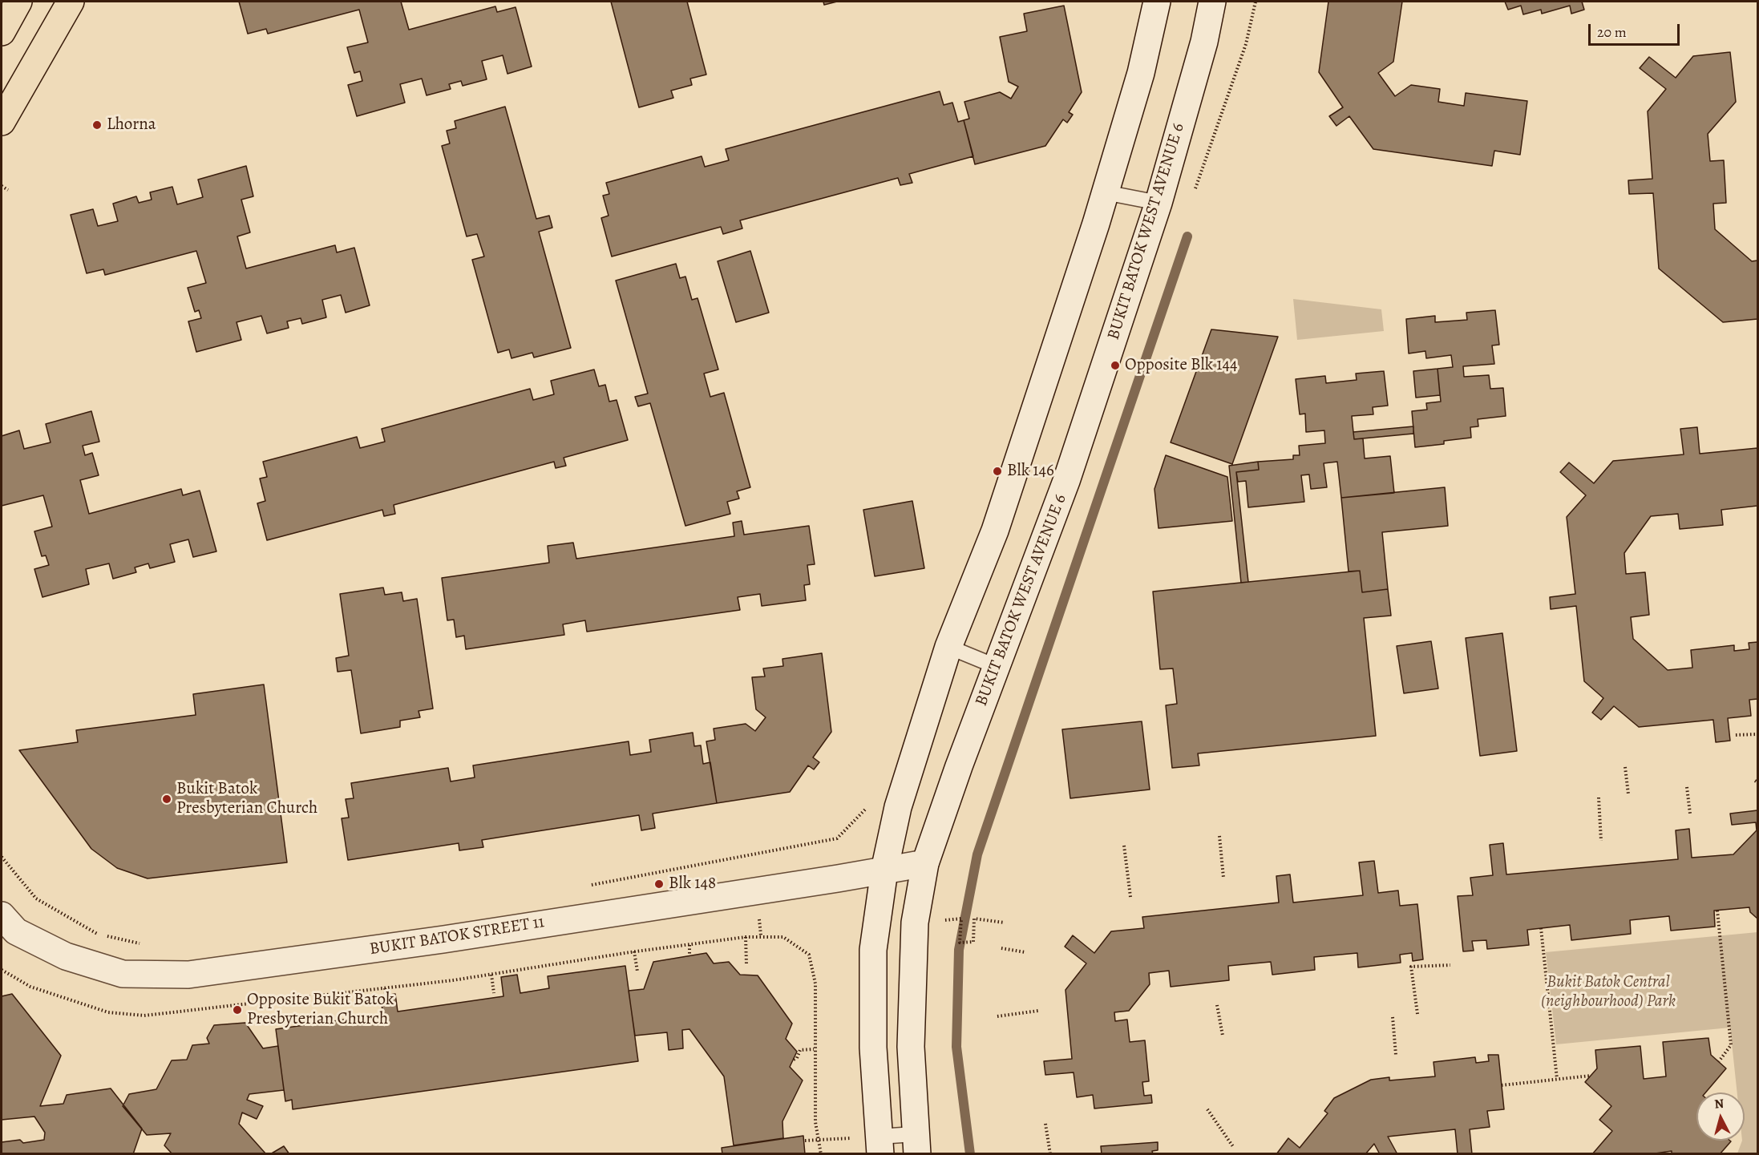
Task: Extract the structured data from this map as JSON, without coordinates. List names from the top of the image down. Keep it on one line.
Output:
{"streets":{"main road":["BUKIT BATOK WEST AVENUE 6","BUKIT BATOK STREET 11"]},"crossings":[["BUKIT BATOK WEST AVENUE 6","BUKIT BATOK STREET 11"]],"parks":["Bukit Batok Central (neighbourhood) Park"],"places":["Lhorna","Opposite Blk 144","Blk 146","Bukit Batok Presbyterian Church","Blk 148","Opposite Bukit Batok Presbyterian Church"],"scale_bar":"20 m","north":"top"}
